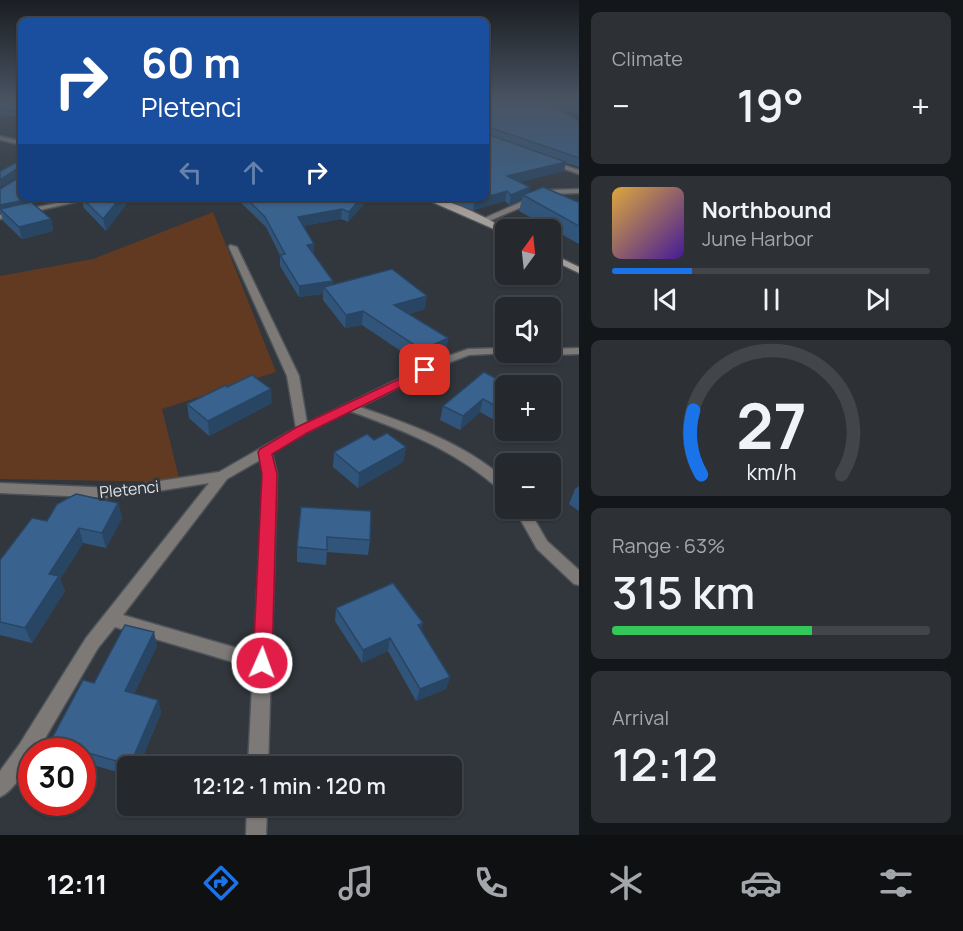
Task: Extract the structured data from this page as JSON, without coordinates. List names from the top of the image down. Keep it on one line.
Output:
{"streets":{"street":["Pletenci"]},"north":"top","page":{"tile":["Climate",["Range · 63%","315 km"],["Arrival","12:12"]],"turn":["60 m","Pletenci"],"heat":["−","19°","+"],"song":["Northbound","June Harbor"],"map_buttons":["+","−"],"limit":"30","trip":"12:12 · 1 min · 120 m","tabs":"12:11","gauge":["27","km/h"]}}
